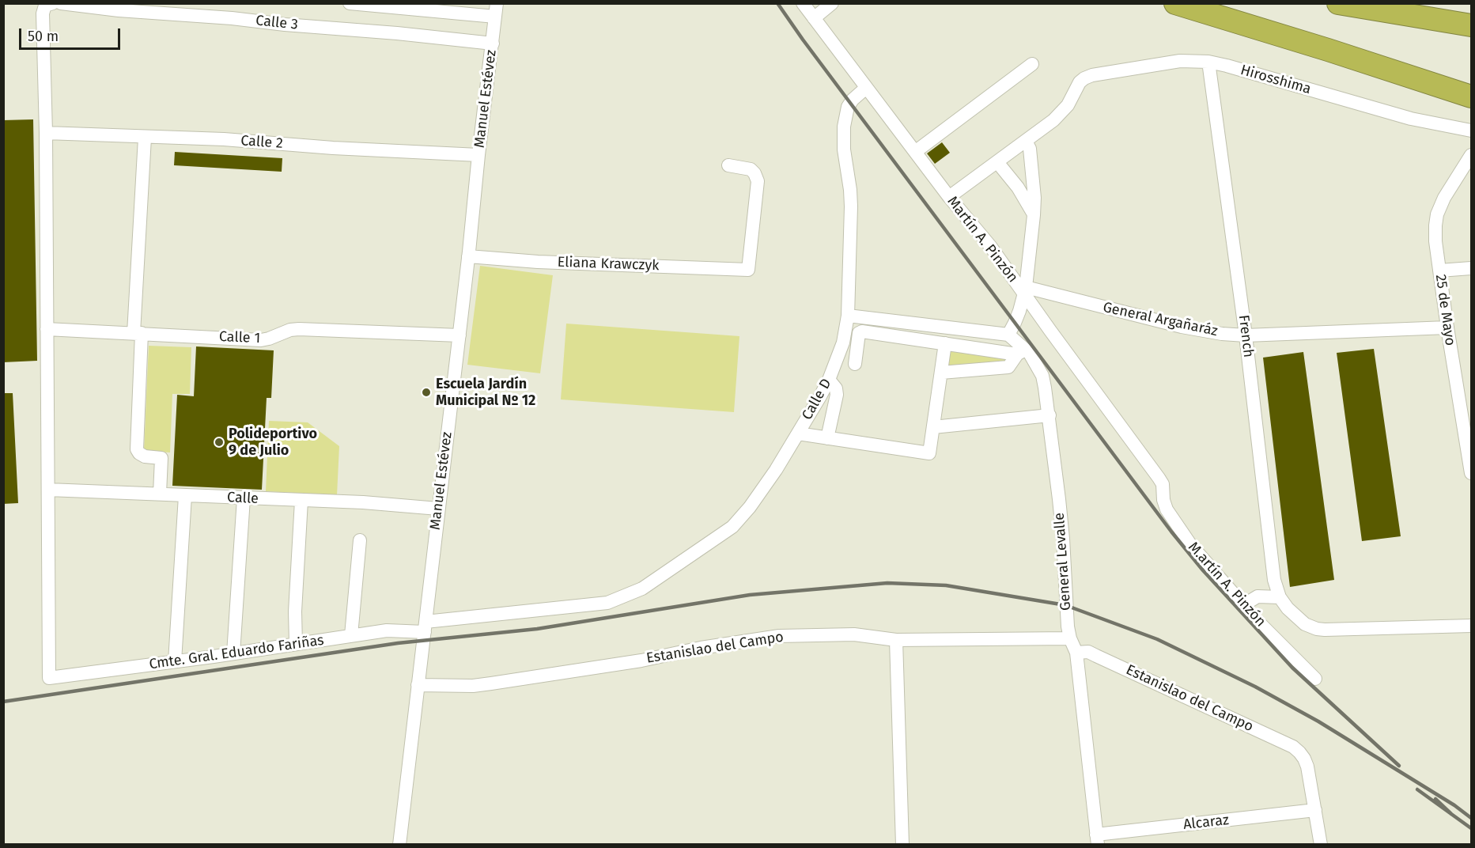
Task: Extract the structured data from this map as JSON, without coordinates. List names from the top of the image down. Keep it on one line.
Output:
{"streets":{"street":["Calle 3","Hirosshima","Manuel Estévez","Calle 2","Martín A. Pinzón","Eliana Krawczyk","25 de Mayo","General Argañaráz","French","Calle 1","Calle D","Calle","General Levalle","M.artín A. Pinzón","Estanislao del Campo","Cmte. Gral. Eduardo Fariñas","Alcaraz"]},"crossings":[["Calle 3","Manuel Estévez"],["Hirosshima","French"],["Manuel Estévez","Calle 2"],["Manuel Estévez","Eliana Krawczyk"],["Manuel Estévez","Calle 1"],["Manuel Estévez","Calle D"],["Manuel Estévez","Calle"],["Manuel Estévez","Estanislao del Campo"],["Manuel Estévez","Cmte. Gral. Eduardo Fariñas"],["Martín A. Pinzón","General Argañaráz"],["Martín A. Pinzón","Calle D"],["Martín A. Pinzón","M.artín A. Pinzón"],["25 de Mayo","General Argañaráz"],["General Argañaráz","French"],["Calle D","Cmte. Gral. Eduardo Fariñas"],["Calle","Cmte. Gral. Eduardo Fariñas"],["General Levalle","Estanislao del Campo"],["General Levalle","Alcaraz"],["Estanislao del Campo","Alcaraz"]],"places":["Escuela Jardín Municipal Nº 12","Polideportivo 9 de Julio"],"scale_bar":"50 m"}
